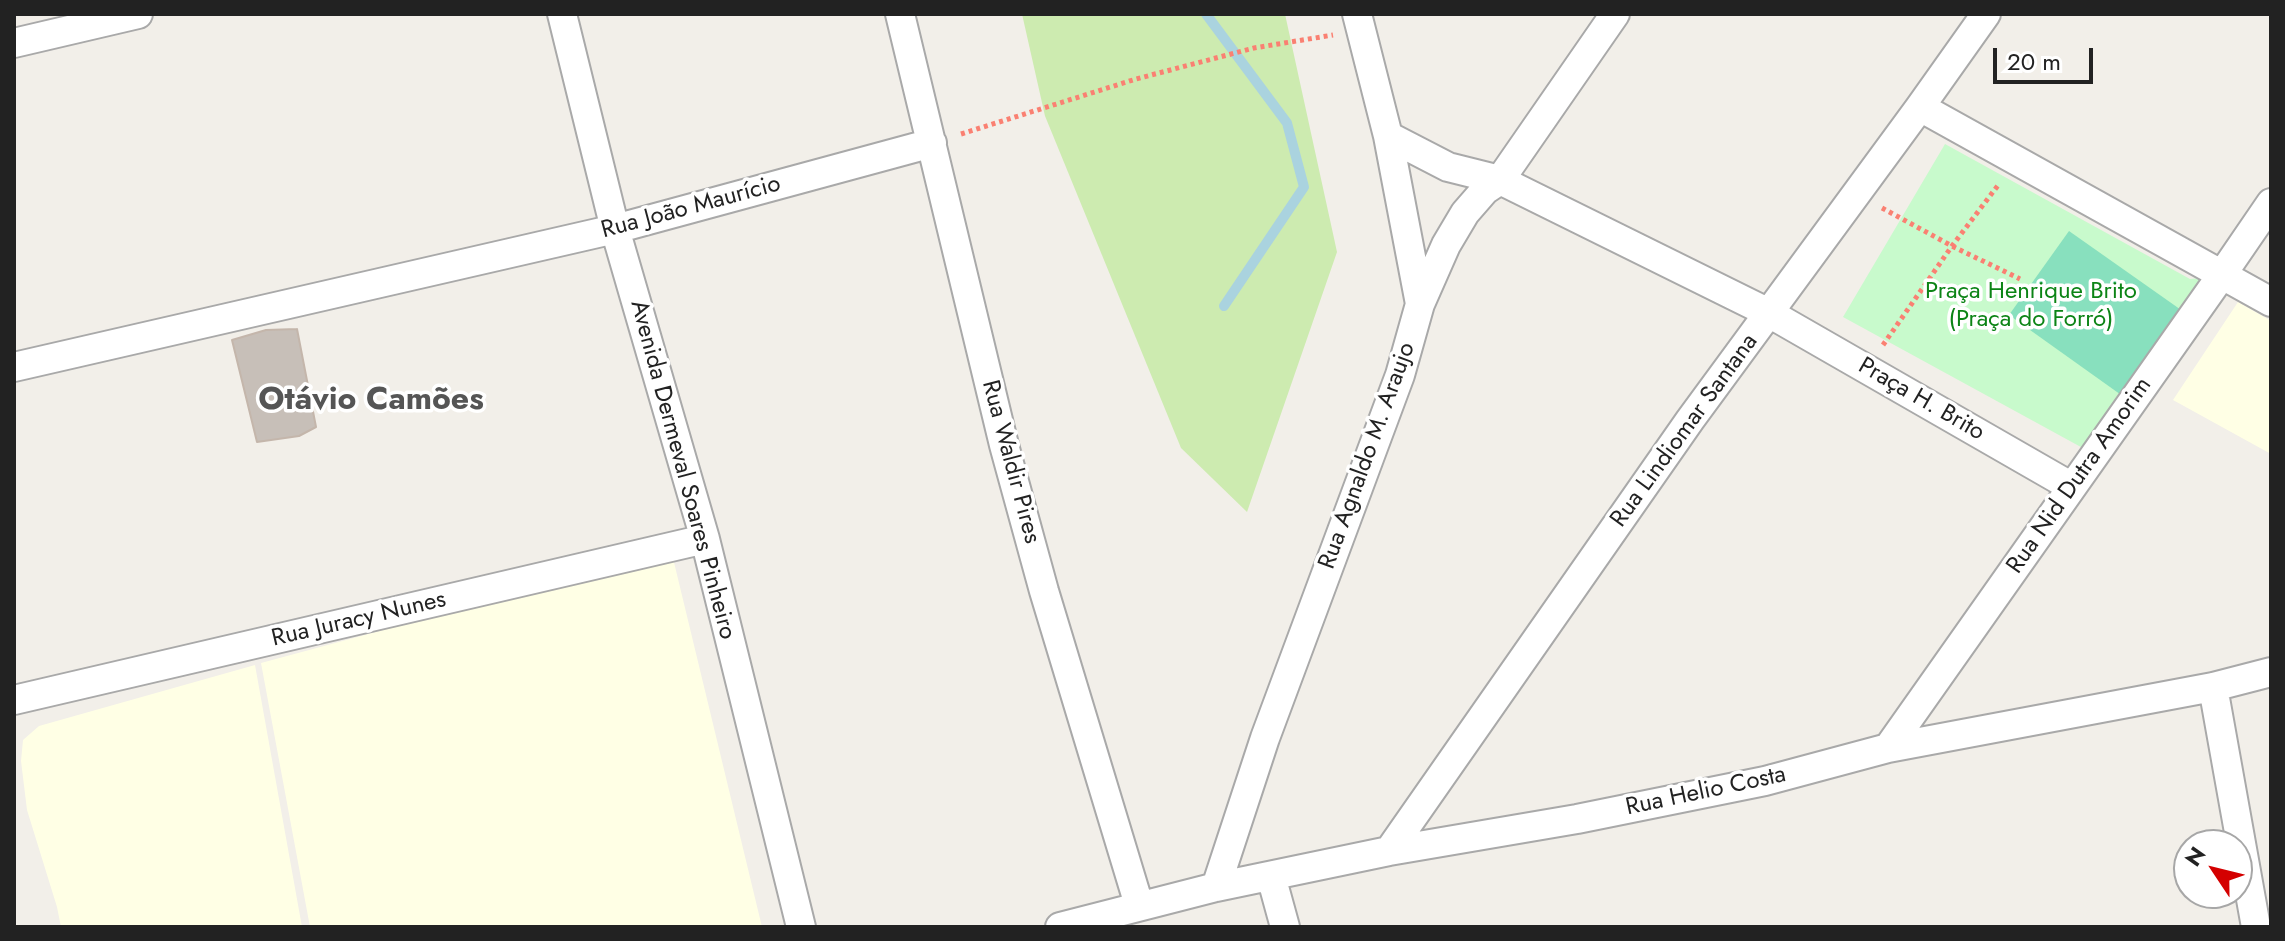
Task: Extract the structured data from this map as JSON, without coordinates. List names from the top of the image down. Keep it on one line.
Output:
{"streets":{"street":["Rua João Maurício","Praça H. Brito","Rua Lindiomar Santana","Rua Agnaldo M. Araujo","Rua Waldir Pires","Avenida Dermeval Soares Pinheiro","Rua Nid Dutra Amorim","Rua Juracy Nunes","Rua Helio Costa"]},"crossings":[["Rua João Maurício","Rua Waldir Pires"],["Rua João Maurício","Avenida Dermeval Soares Pinheiro"],["Praça H. Brito","Rua Lindiomar Santana"],["Praça H. Brito","Rua Agnaldo M. Araujo"],["Praça H. Brito","Rua Nid Dutra Amorim"],["Rua Lindiomar Santana","Rua Helio Costa"],["Rua Agnaldo M. Araujo","Rua Helio Costa"],["Rua Waldir Pires","Rua Helio Costa"],["Avenida Dermeval Soares Pinheiro","Rua Juracy Nunes"],["Rua Nid Dutra Amorim","Rua Helio Costa"]],"districts":["Otávio Camões"],"parks":["Praça Henrique Brito (Praça do Forró)"],"scale_bar":"20 m","north":"top left"}
